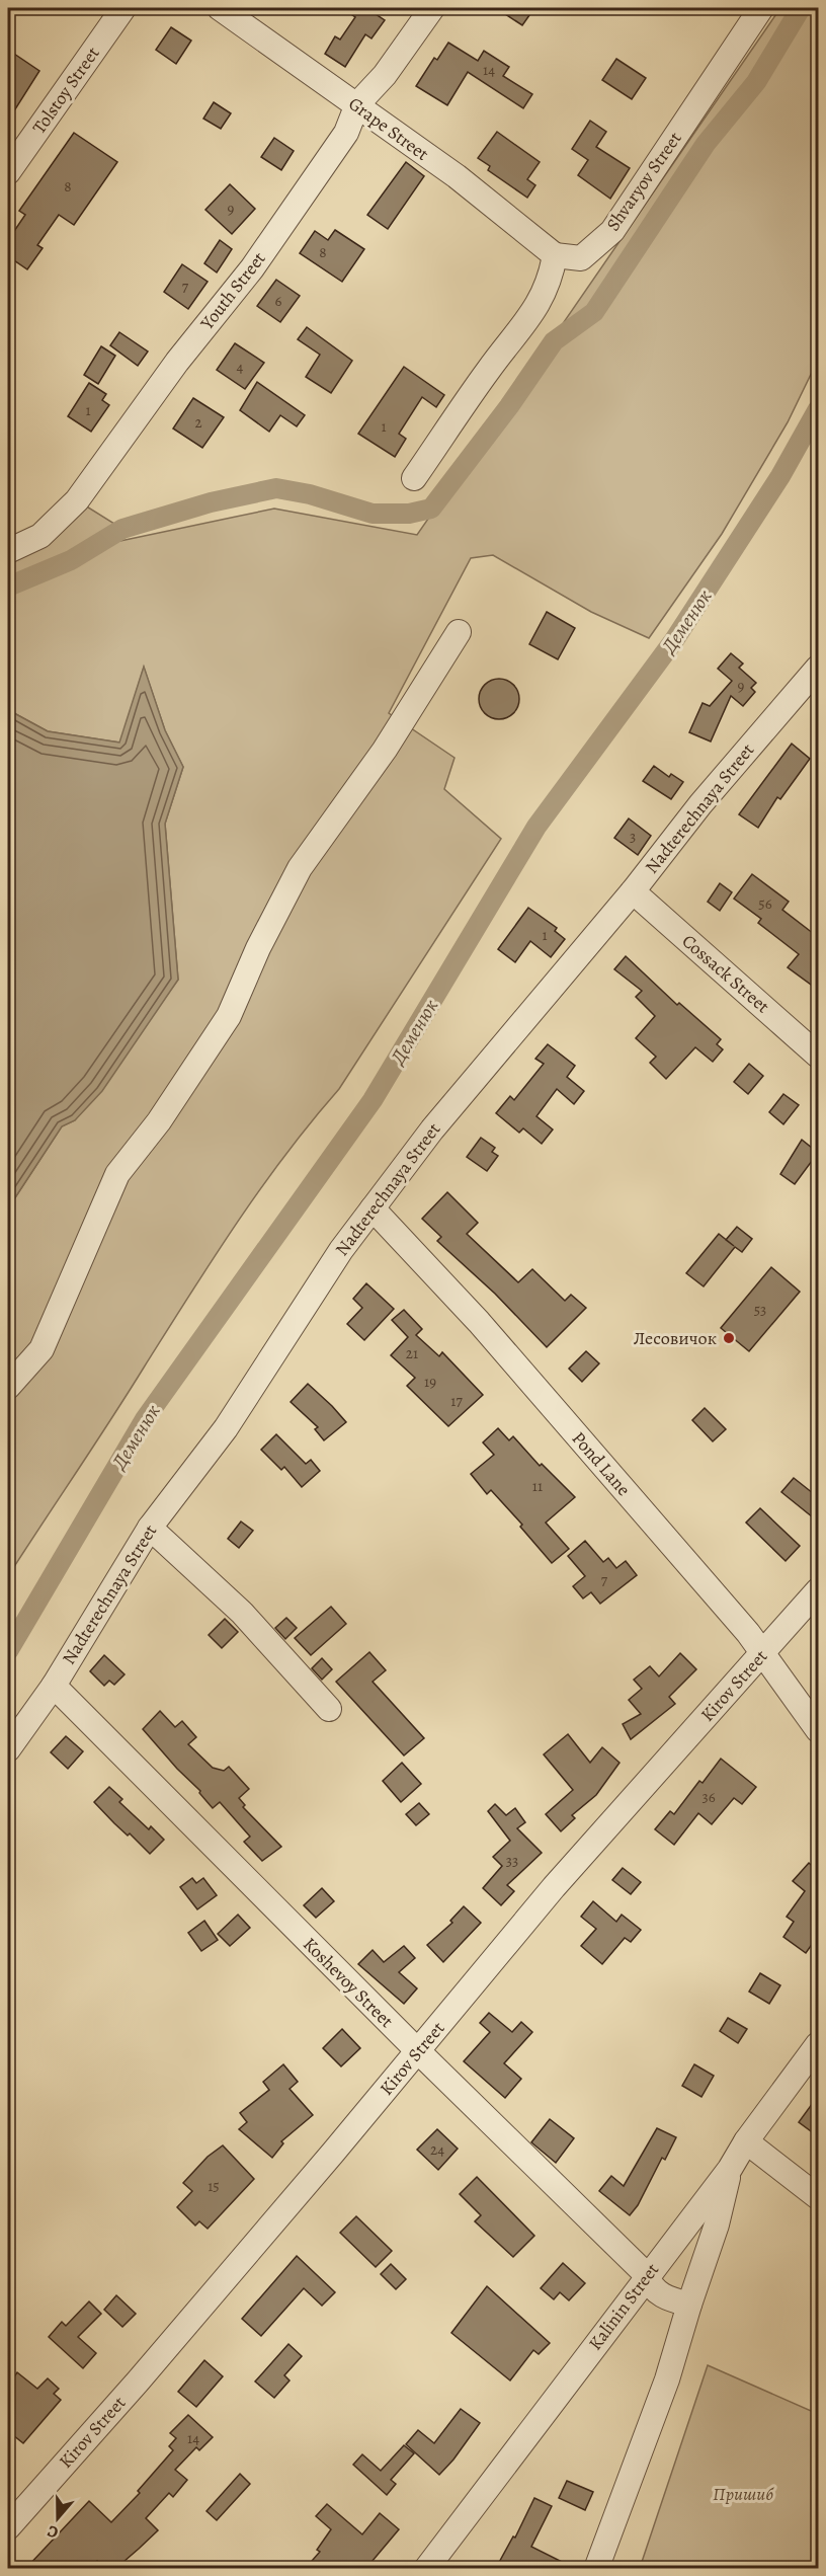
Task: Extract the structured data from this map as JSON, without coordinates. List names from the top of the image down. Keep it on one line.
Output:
{"streets":{"street":["Tolstoy Street","Grape Street","Shvaryov Street","Youth Street","Nadterechnaya Street","Cossack Street","Pond Lane","Kirov Street","Koshevoy Street","Kalinin Street"]},"crossings":[["Grape Street","Shvaryov Street"],["Grape Street","Youth Street"],["Nadterechnaya Street","Cossack Street"],["Nadterechnaya Street","Pond Lane"],["Nadterechnaya Street","Koshevoy Street"],["Pond Lane","Kirov Street"],["Kirov Street","Koshevoy Street"],["Koshevoy Street","Kalinin Street"]],"water":["Деменюк"],"parks":["Пришиб"],"places":["Лесовичок"],"house_numbers":["14","8","9","8","7","6","4","1","2","1","9","3","56","1","53","21","19","17","11","7","36","33","24","15","14"],"north":"bottom"}
